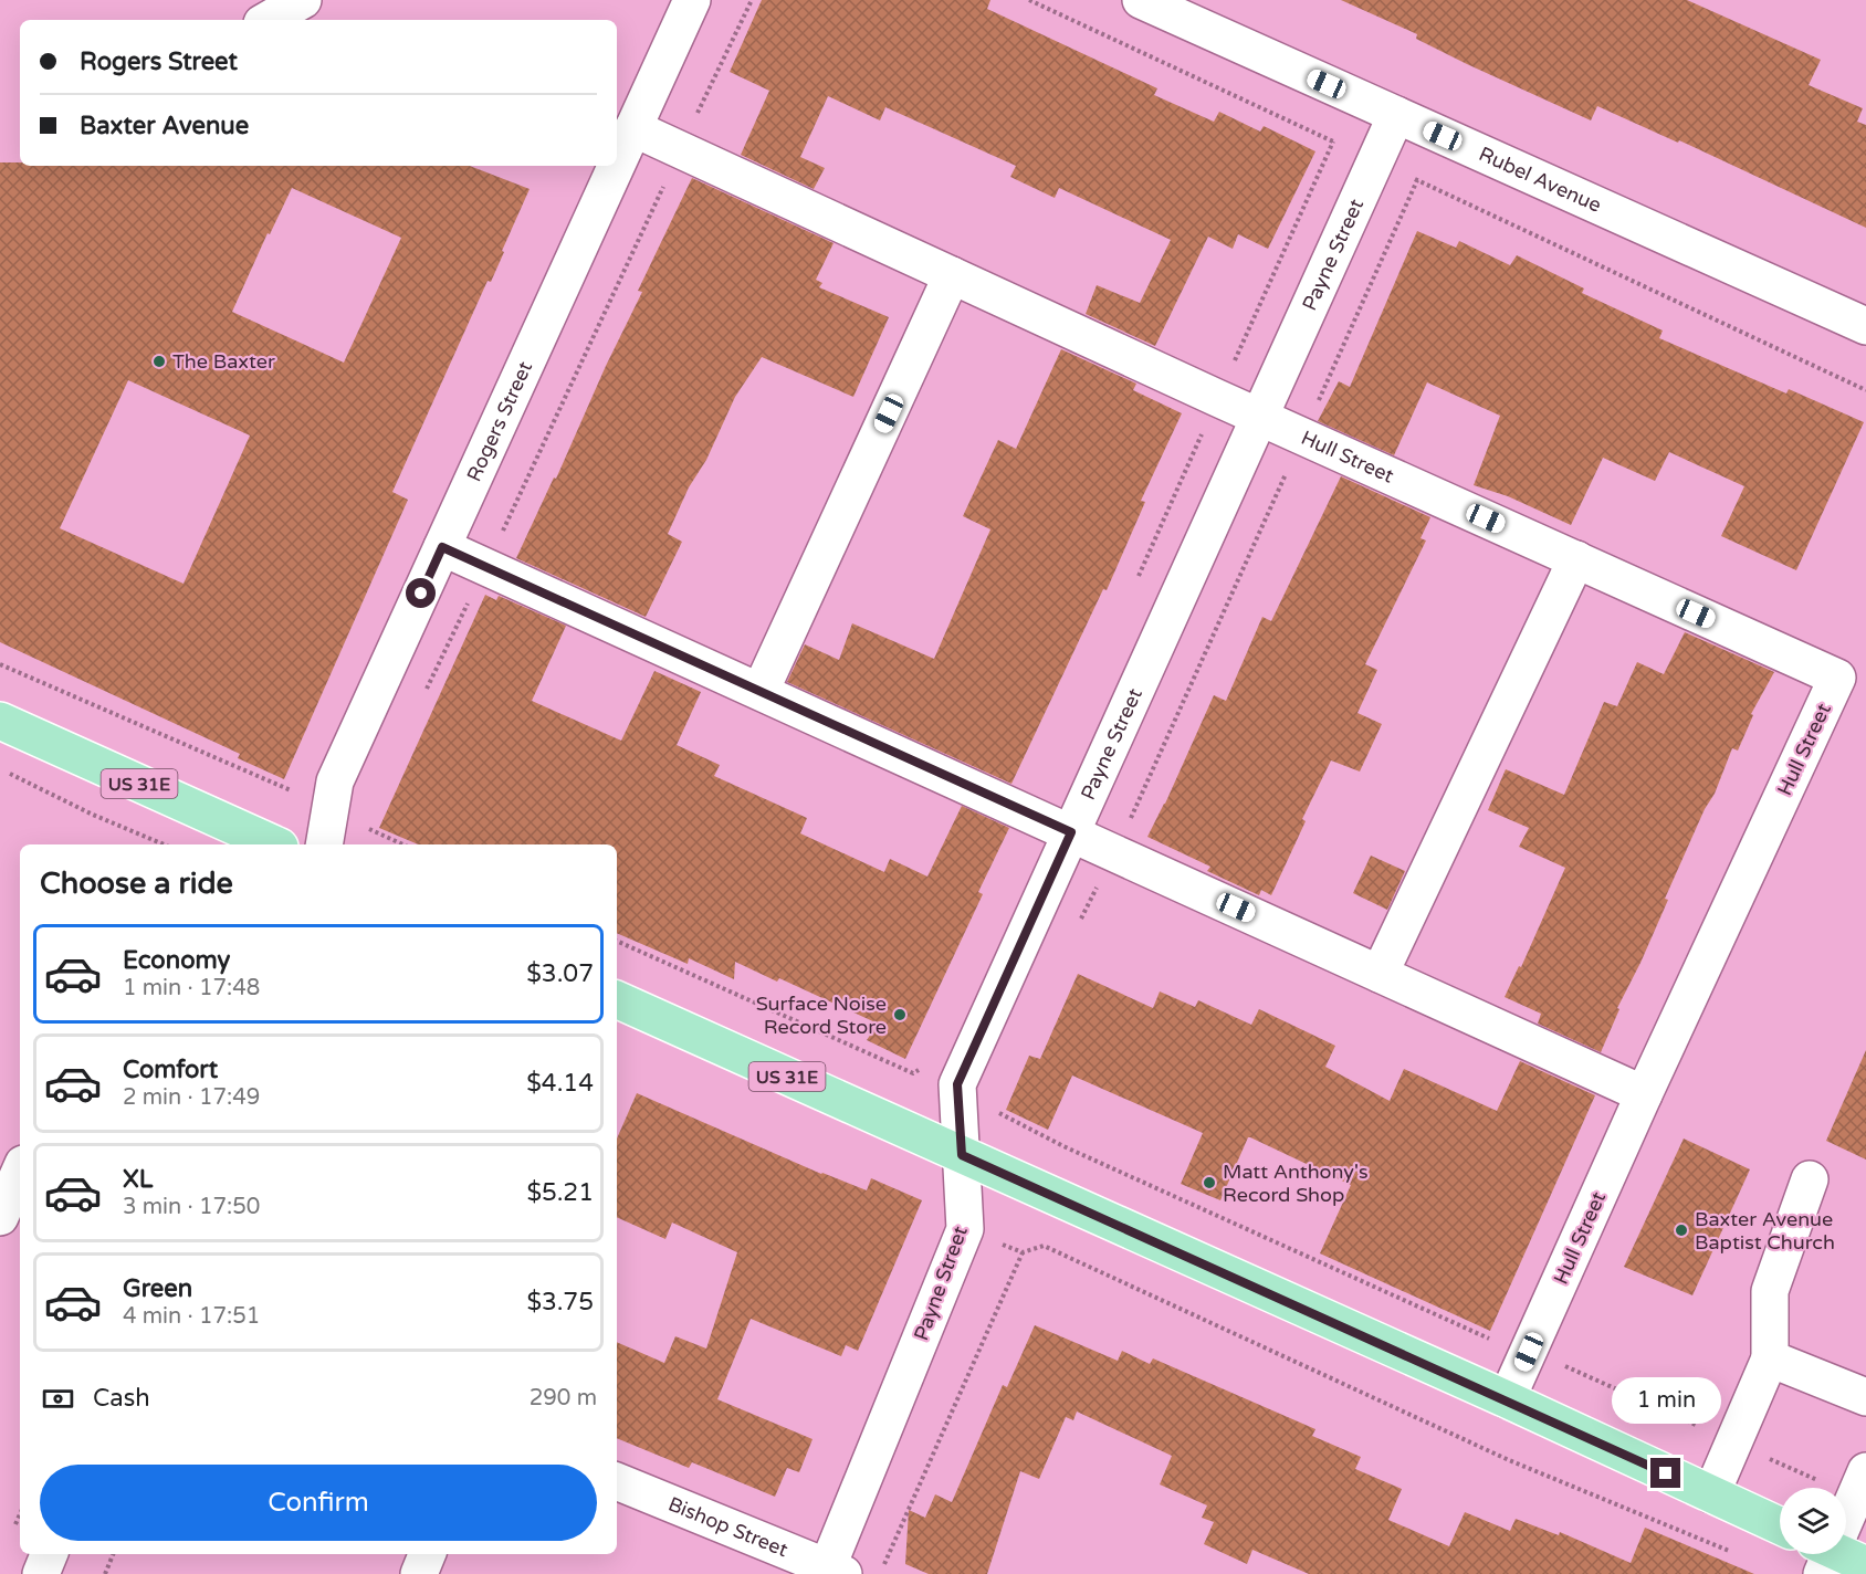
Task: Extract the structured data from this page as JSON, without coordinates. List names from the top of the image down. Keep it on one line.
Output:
{"streets":{"main road":["US 31E"],"street":["Rubel Avenue","Payne Street","Rogers Street","Hull Street","Bishop Street"]},"crossings":[["Rubel Avenue","Payne Street"],["Payne Street","Hull Street"],["Payne Street","US 31E"],["Payne Street","Bishop Street"],["Rogers Street","Hull Street"],["Hull Street","US 31E"]],"places":["The Baxter","Surface Noise Record Store","Matt Anthony's Record Shop","Baxter Avenue Baptist Church"],"page":{"banner":["Rogers Street","Baxter Avenue"],"heading":"Choose a ride","list":[{"name":"Economy","note":"1 min · 17:48","value":"$3.07"},{"name":"Comfort","note":"2 min · 17:49","value":"$4.14"},{"name":"XL","note":"3 min · 17:50","value":"$5.21"},{"name":"Green","note":"4 min · 17:51","value":"$3.75"}],"pay":["Cash","290 m"],"bubble":"1 min","buttons":"Confirm"}}
